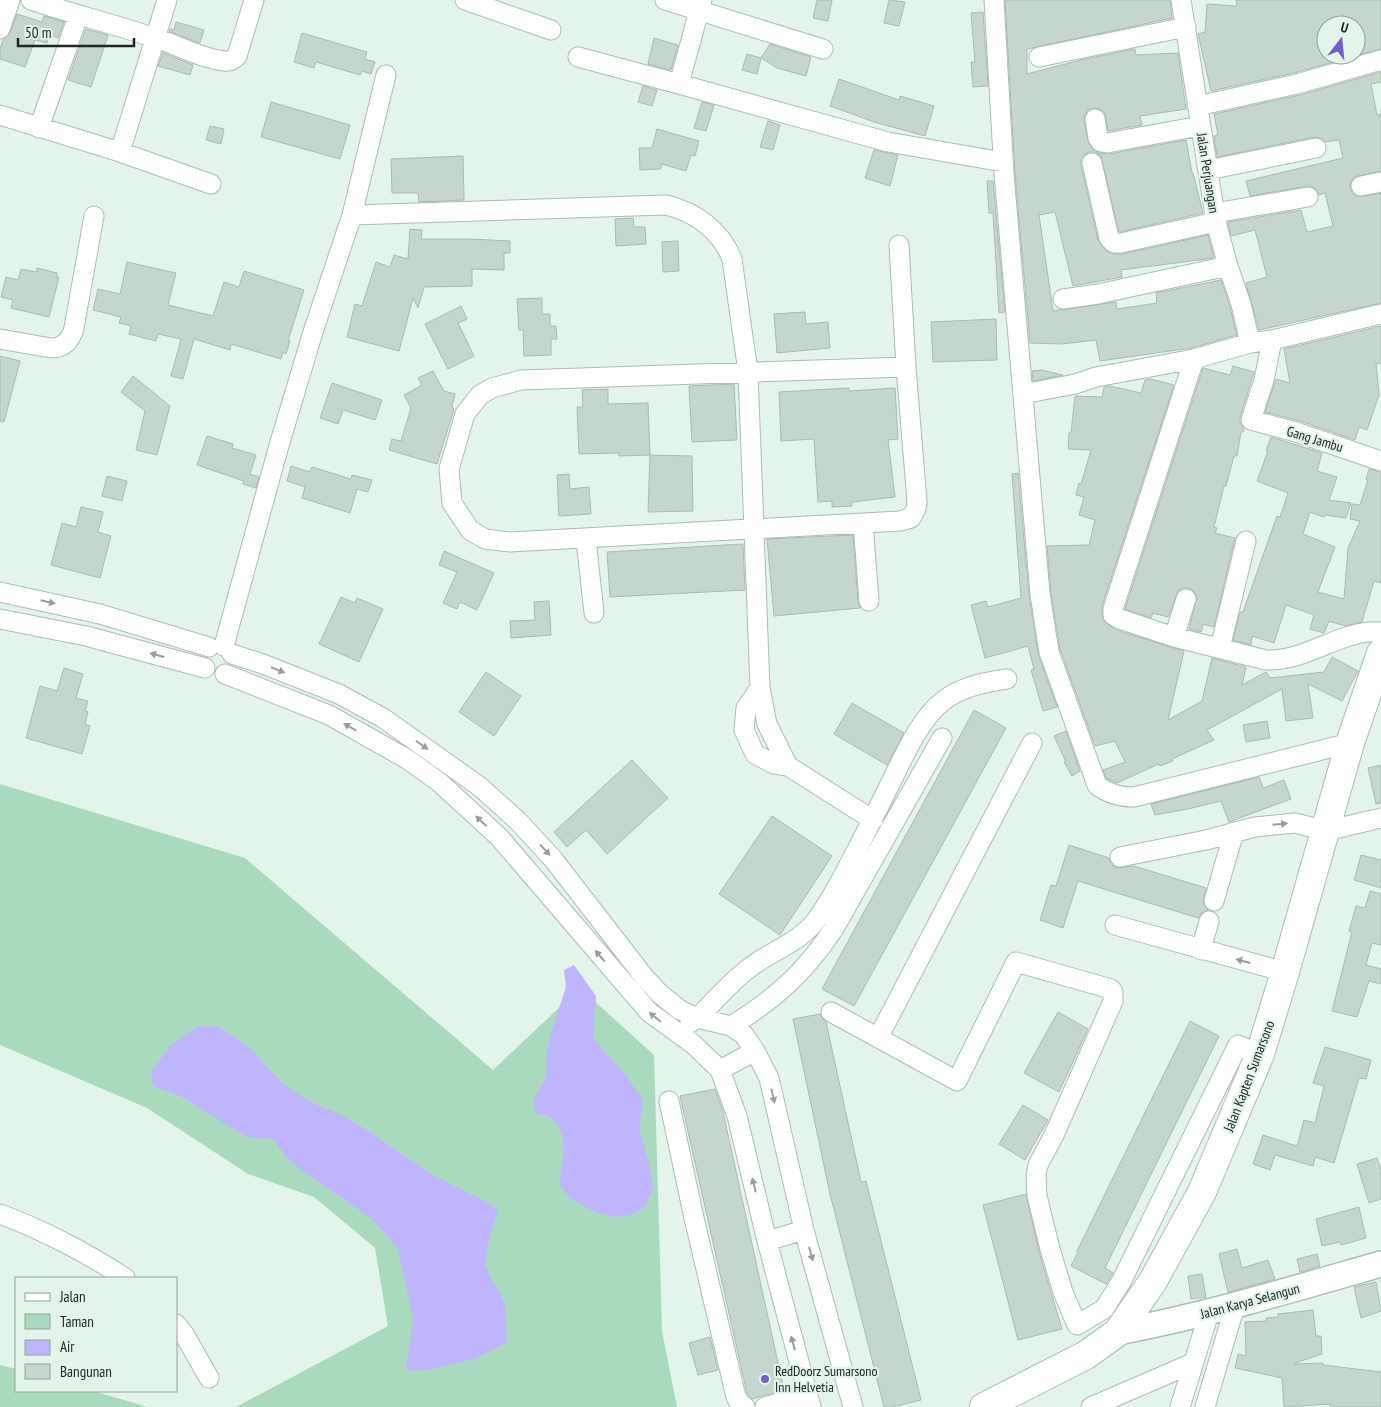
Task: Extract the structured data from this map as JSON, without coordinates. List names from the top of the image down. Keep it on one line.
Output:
{"streets":{"highway":["Jalan Kapten Sumarsono"],"main road":["Jalan Karya Selangun"],"street":["Jalan Perjuangan","Gang Jambu"]},"crossings":[["Jalan Kapten Sumarsono","Jalan Karya Selangun"]],"places":["RedDoorz Sumarsono Inn Helvetia"],"legend":["Jalan","Taman","Air","Bangunan"],"scale_bar":"50 m","north":"top"}
